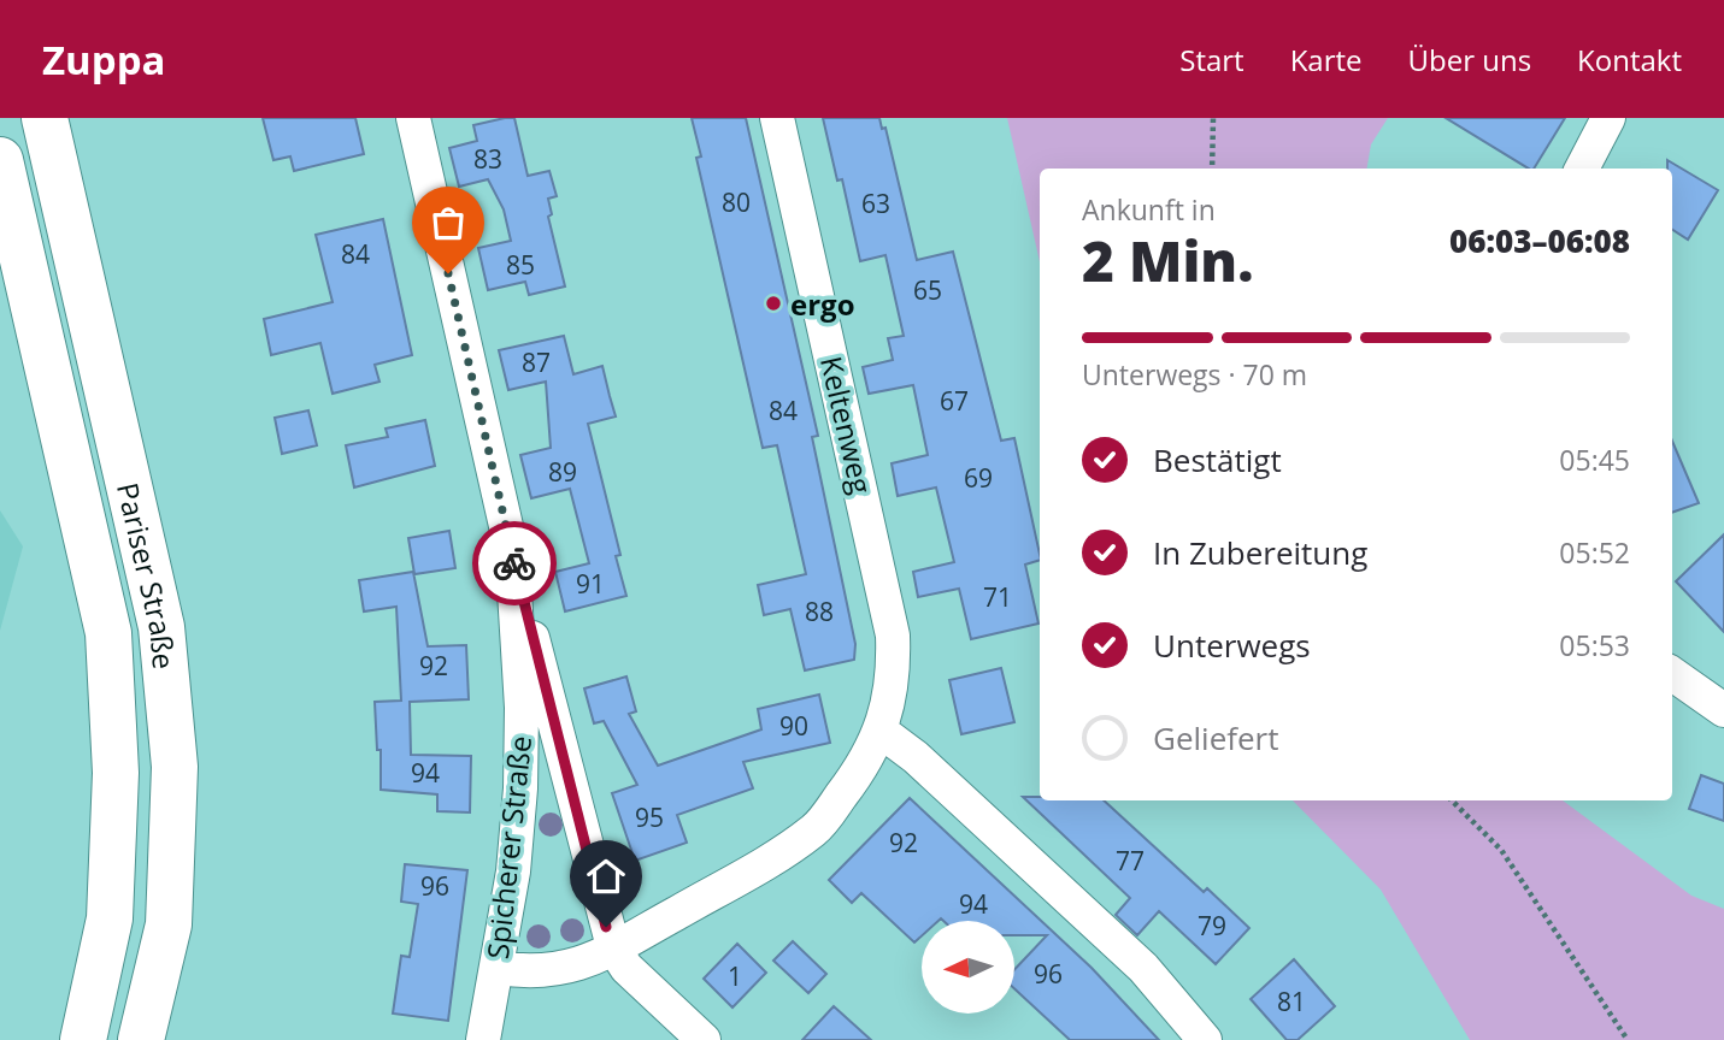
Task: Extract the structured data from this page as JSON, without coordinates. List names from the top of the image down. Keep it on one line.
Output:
{"streets":{"main road":["Pariser Straße"],"street":["Keltenweg","Spicherer Straße"]},"crossings":[["Keltenweg","Spicherer Straße"]],"places":["ergo"],"house_numbers":["83","80","63","84","85","65","87","67","84","89","69","91","71","88","92","90","94","95","92","77","96","94","79","96","1","81"],"north":"left","page":{"header":"Zuppa","nav":["Start","Karte","Über uns","Kontakt"],"heading":["2 Min.","Ankunft in","06:03–06:08"],"bar":"Unterwegs · 70 m","list":[["Bestätigt","05:45"],["In Zubereitung","05:52"],["Unterwegs","05:53"],"Geliefert"]}}
